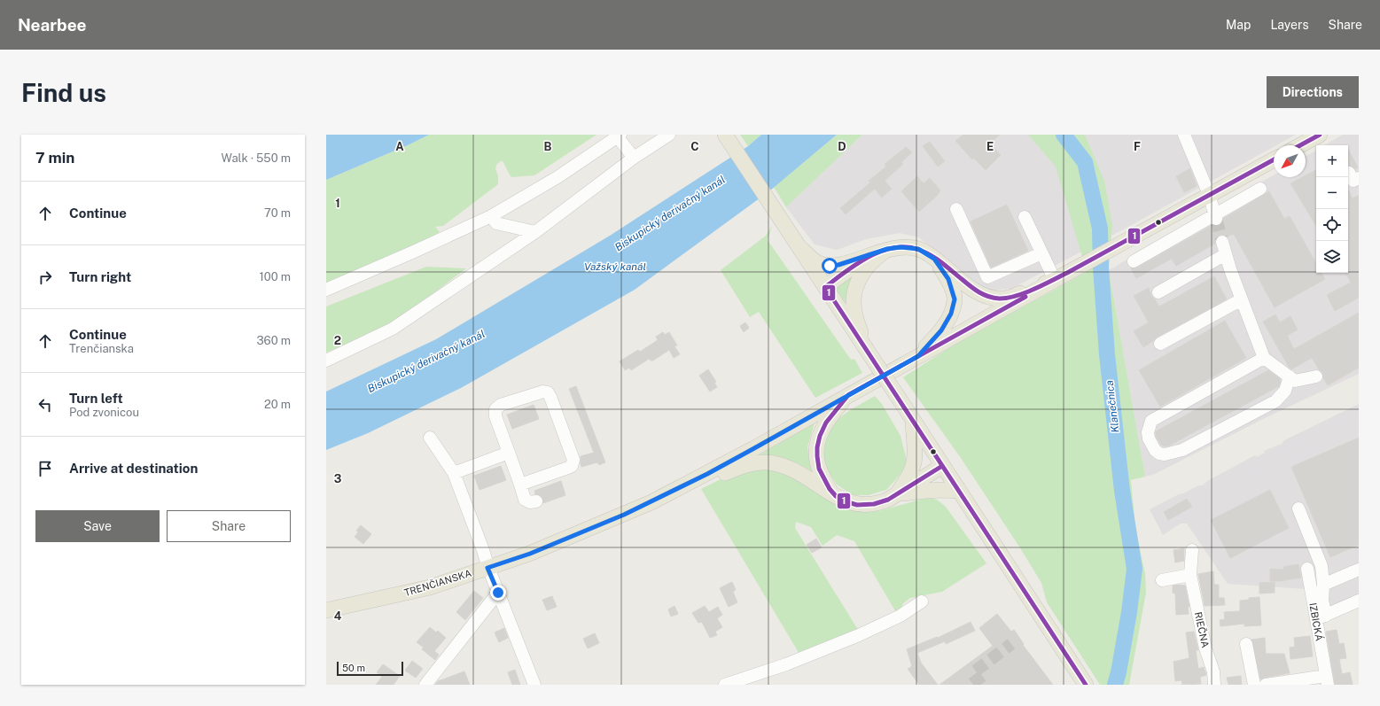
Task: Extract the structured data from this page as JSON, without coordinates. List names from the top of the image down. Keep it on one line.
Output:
{"streets":{"main road":["TRENČIANSKA"],"street":["IZBICKÁ","RIEČNA"]},"water":["Biskupický derivačný kanál","Važský kanál","Klanečnica"],"lines":["transit line 1"],"scale_bar":"50 m","north":"bottom left","page":{"header":"Nearbee","nav":["Map","Layers","Share"],"buttons":["Directions",["Save","Share"]],"title":"Find us","heading":["7 min","Walk · 550 m"],"map_buttons":["+","−"],"list":[["Continue","70 m"],["Turn right","100 m"],["Continue","Trenčianska","360 m"],["Turn left","Pod zvonicou","20 m"],"Arrive at destination"],"scale":"50 m"},"grid":{"columns":["A","B","C","D","E","F"],"rows":["1","2","3","4"]}}
